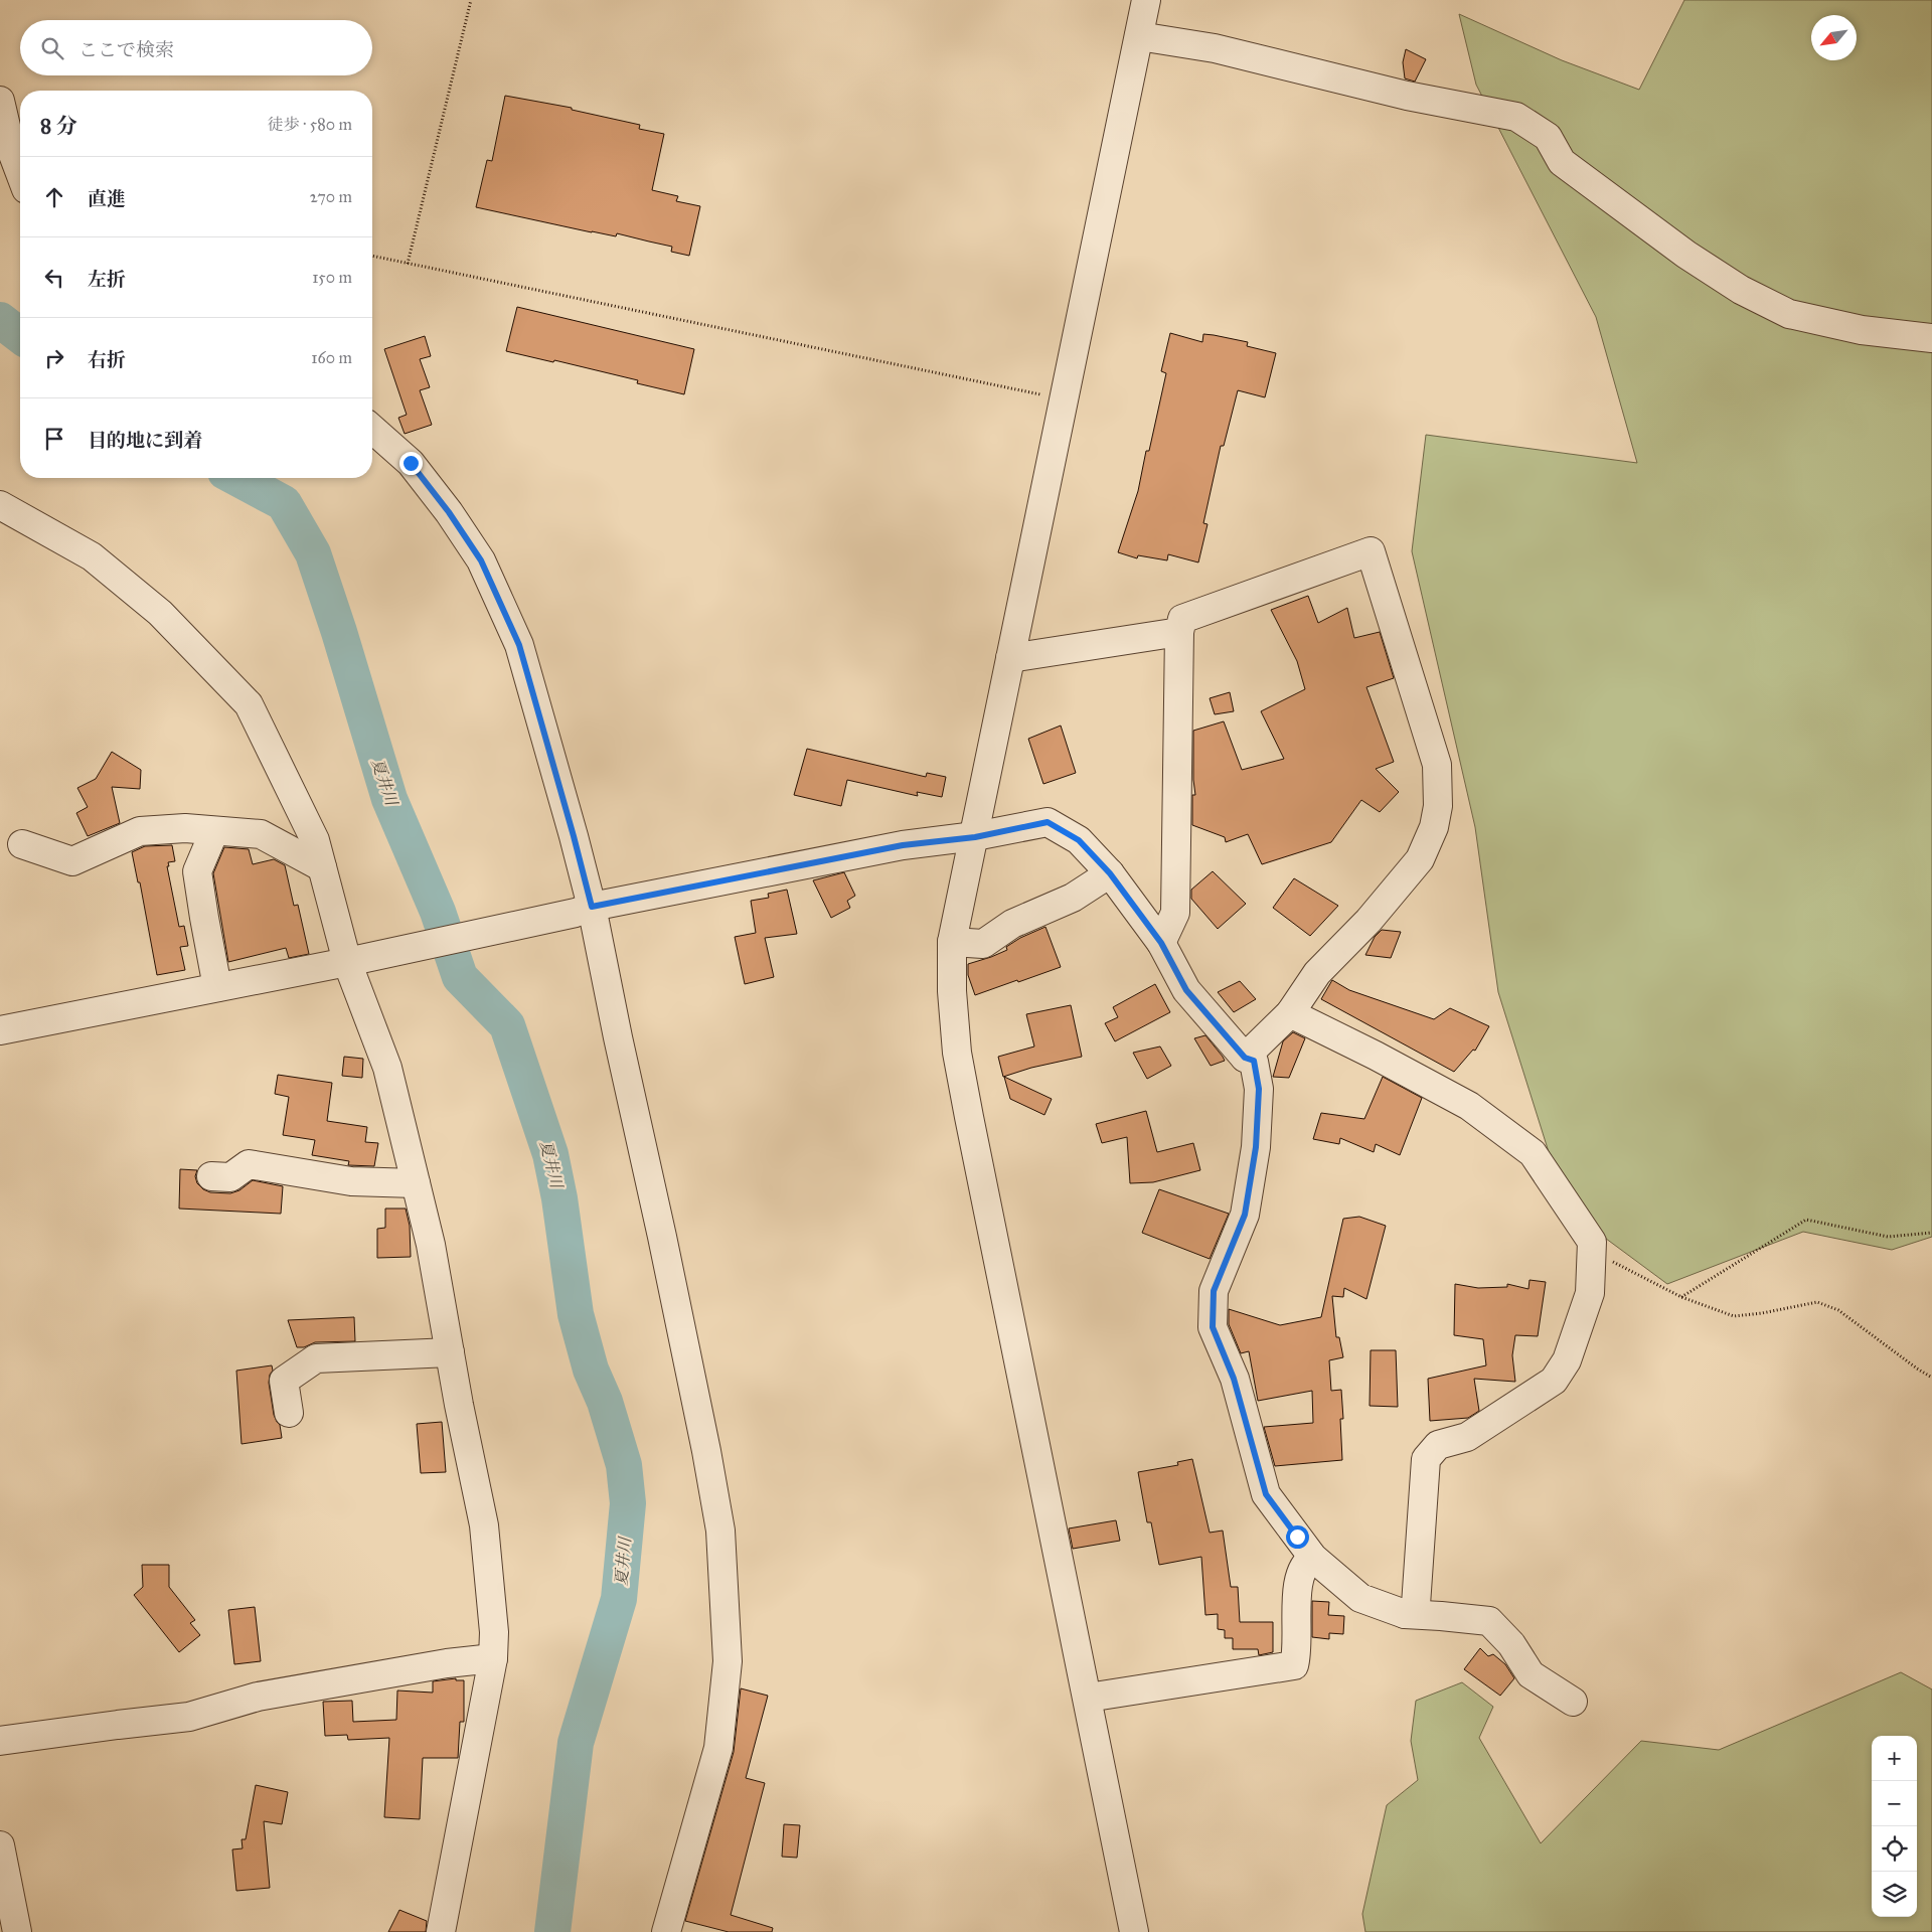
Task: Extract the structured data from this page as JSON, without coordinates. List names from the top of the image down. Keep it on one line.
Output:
{"water":["夏井川"],"north":"bottom left","page":{"search":"ここで検索","heading":["8 分","徒歩 · 580 m"],"list":[["直進","270 m"],["左折","150 m"],["右折","160 m"],"目的地に到着"],"map_buttons":["+","−"]}}
